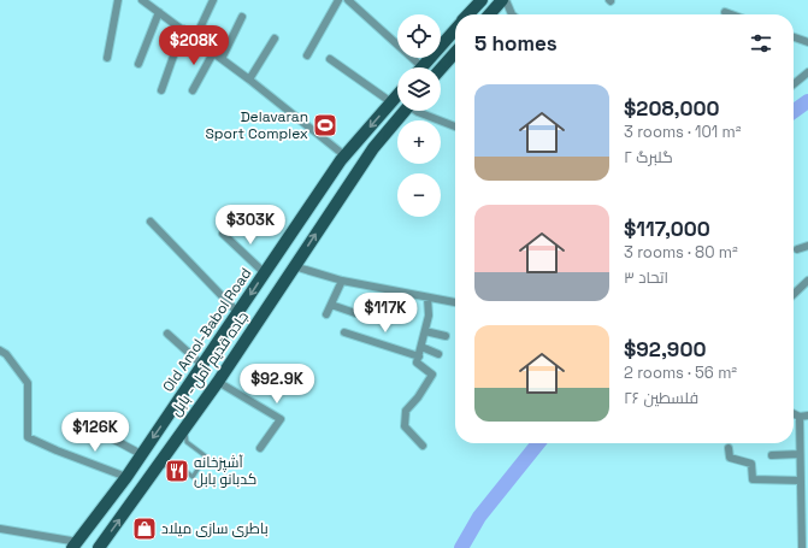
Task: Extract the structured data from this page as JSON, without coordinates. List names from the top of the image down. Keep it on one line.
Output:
{"streets":{"main road":["Old Amol-Babol Road","جاده قدیم آمل - بابل"]},"one_way":["Old Amol-Babol Road","جاده قدیم آمل - بابل"],"places":{"sports":["Delavaran Sport Complex"],"restaurant":["آشپزخانه کدبانو بابل"],"shop":["باطری سازی میلاد"]},"page":{"map_buttons":["+","−"],"heading":"5 homes","price":["$208K","$303K","$117K","$92.9K","$126K"],"list":[{"name":"$208,000","note":"3 rooms · 101 m² · گلبرگ ۲"},{"name":"$117,000","note":"3 rooms · 80 m² · اتحاد ۳"},{"name":"$92,900","note":"2 rooms · 56 m² · فلسطين ٢۶"}]}}
